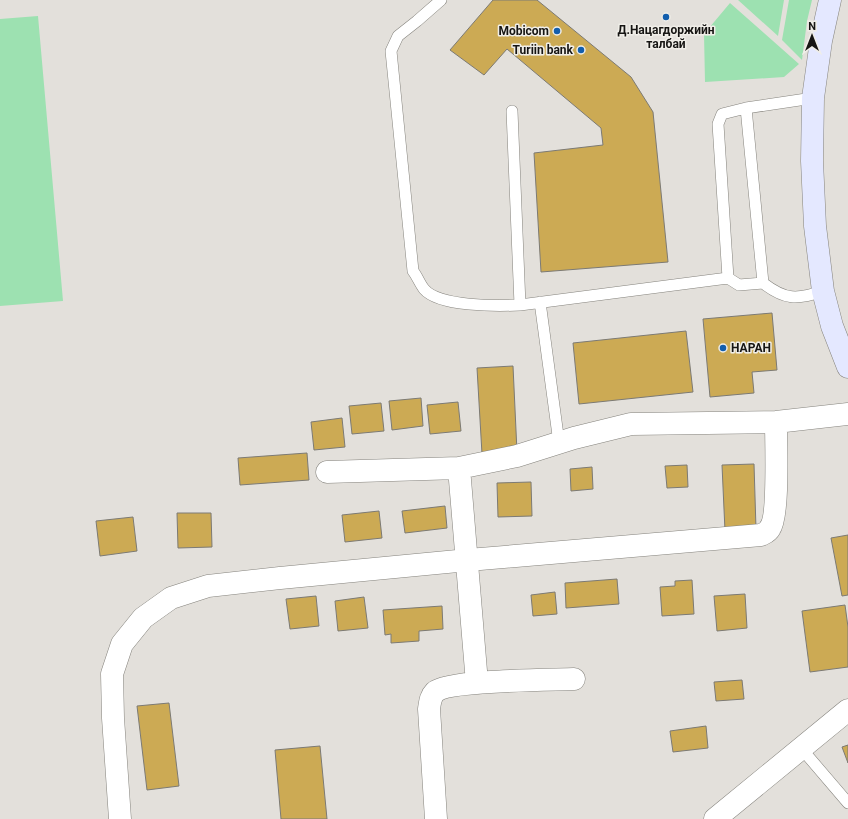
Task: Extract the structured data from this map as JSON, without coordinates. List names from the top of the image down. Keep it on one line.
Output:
{"places":["Д.Нацагдоржийн талбай","Mobicom","Turiin bank","НАРАН"],"north":"top"}
